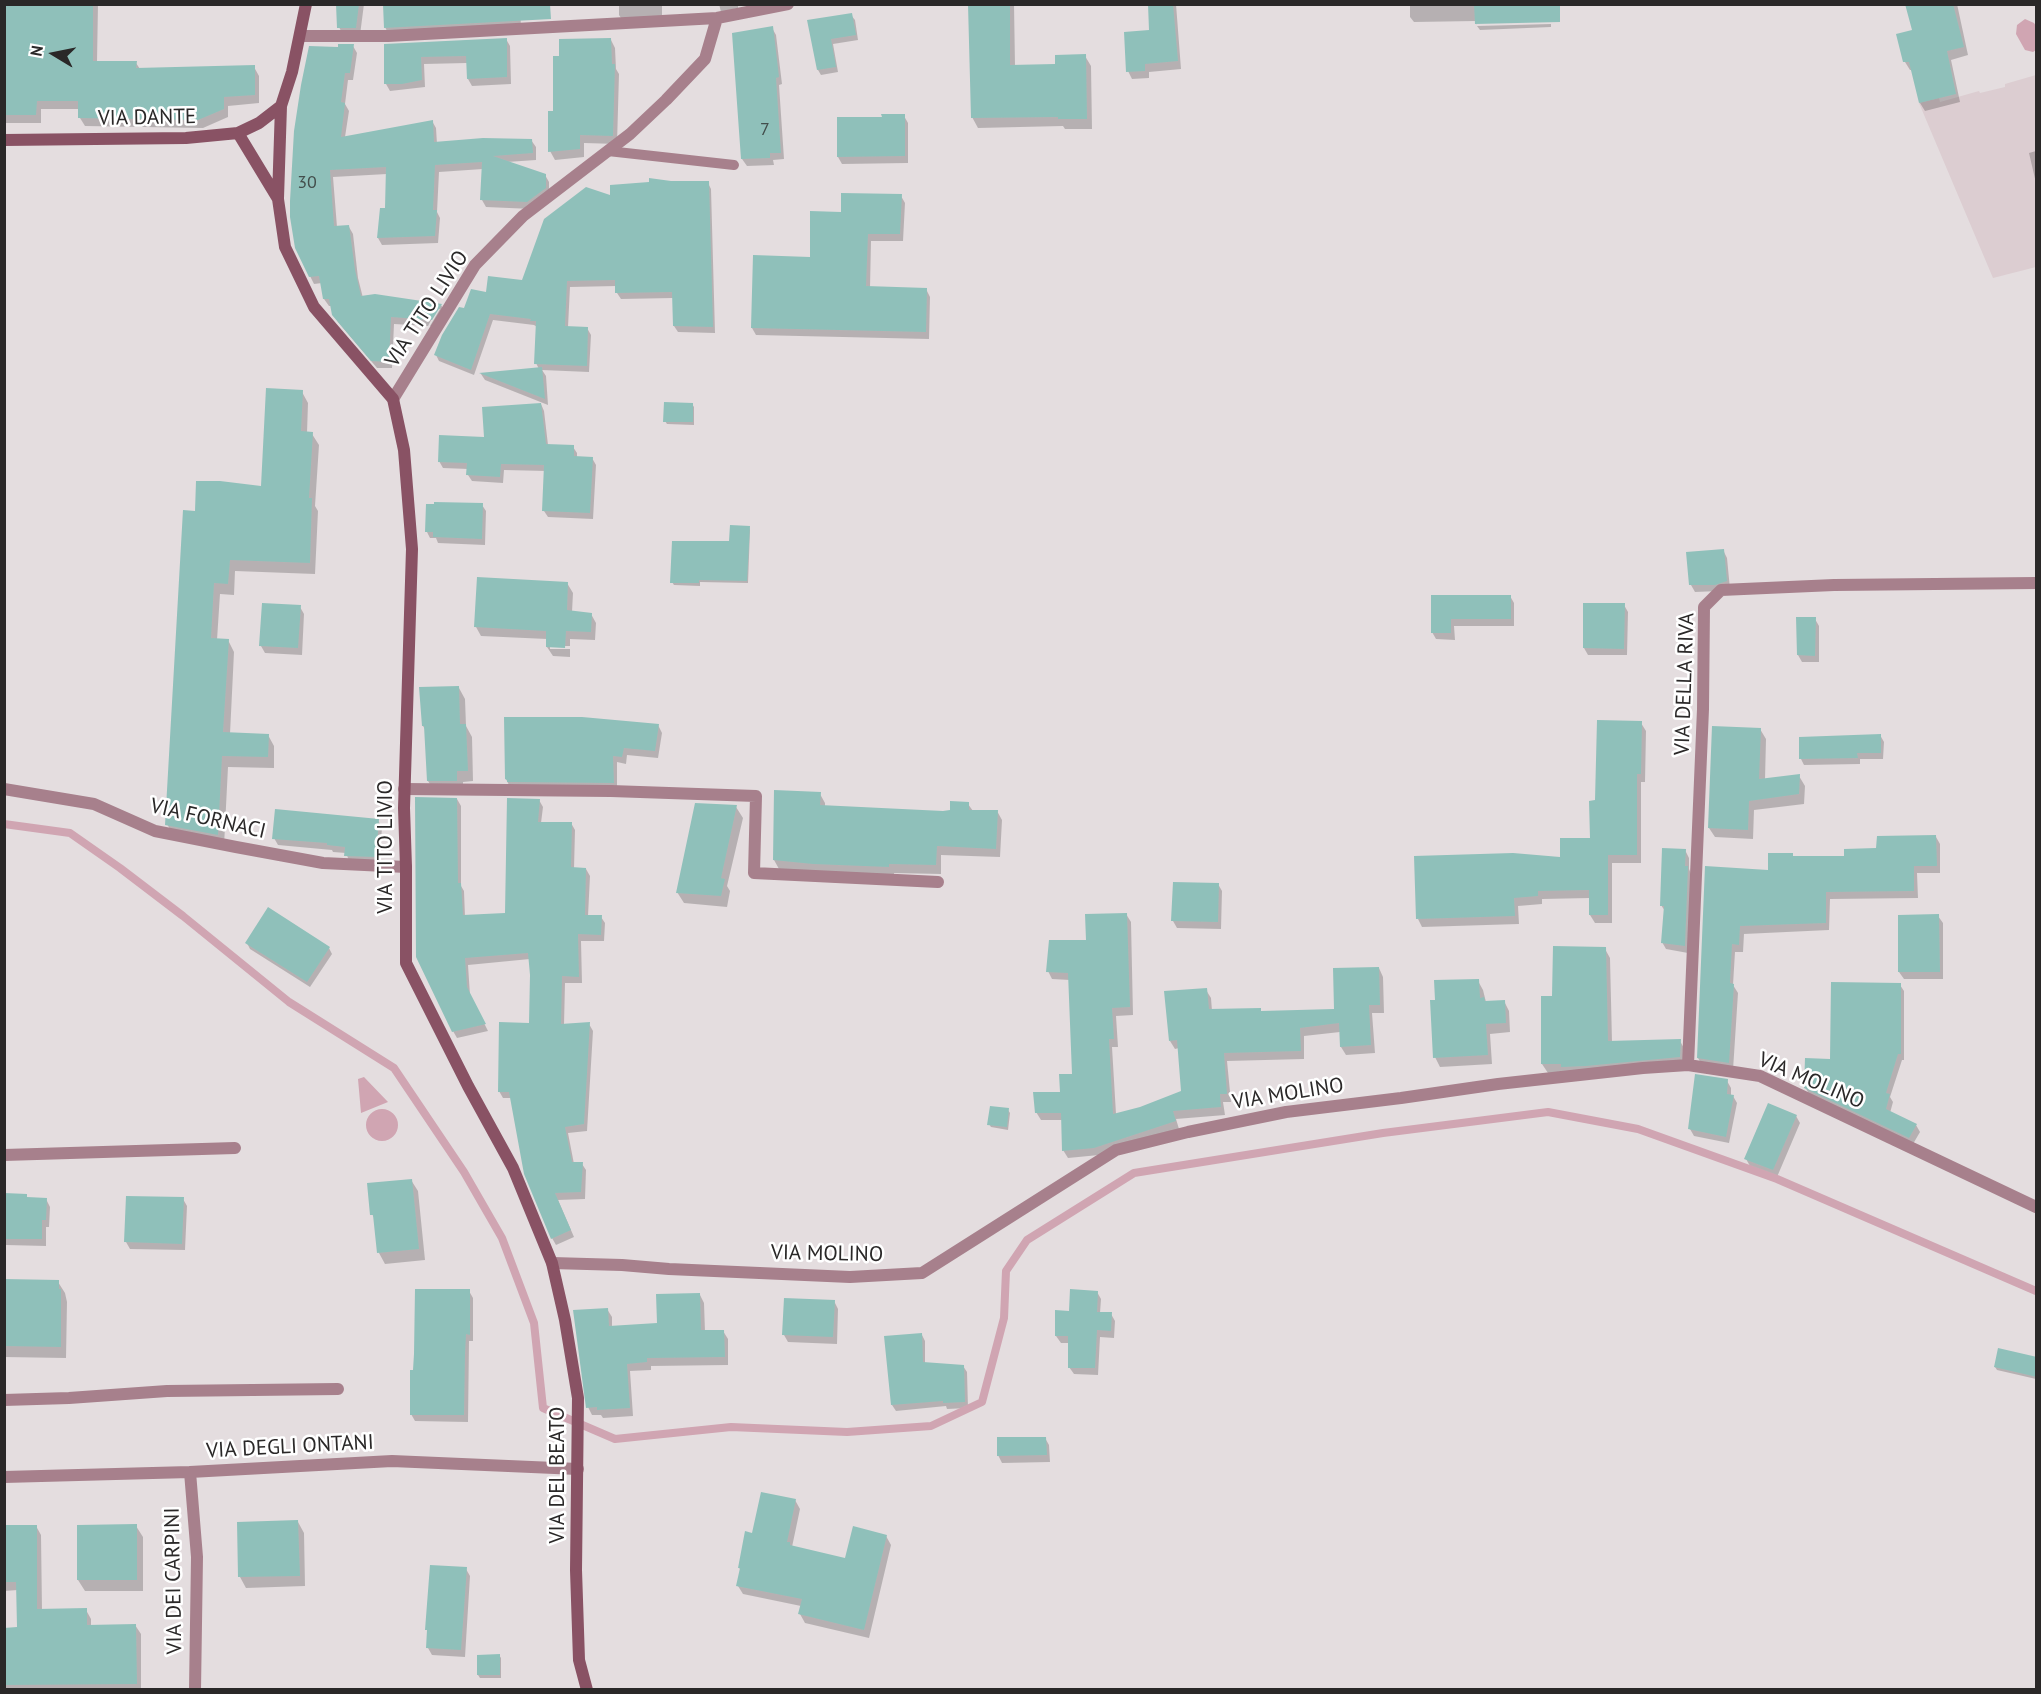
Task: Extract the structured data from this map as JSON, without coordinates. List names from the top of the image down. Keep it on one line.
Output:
{"streets":{"street":["VIA DANTE","VIA TITO LIVIO","VIA DELLA RIVA","VIA FORNACI","VIA MOLINO","VIA DEGLI ONTANI","VIA DEL BEATO","VIA DEI CARPINI"]},"crossings":[["VIA DANTE","VIA TITO LIVIO"],["VIA TITO LIVIO","VIA FORNACI"],["VIA TITO LIVIO","VIA MOLINO"],["VIA TITO LIVIO","VIA DEL BEATO"],["VIA DELLA RIVA","VIA MOLINO"],["VIA MOLINO","VIA DEL BEATO"],["VIA DEGLI ONTANI","VIA DEL BEATO"],["VIA DEGLI ONTANI","VIA DEI CARPINI"]],"house_numbers":["7","30"],"north":"left"}
